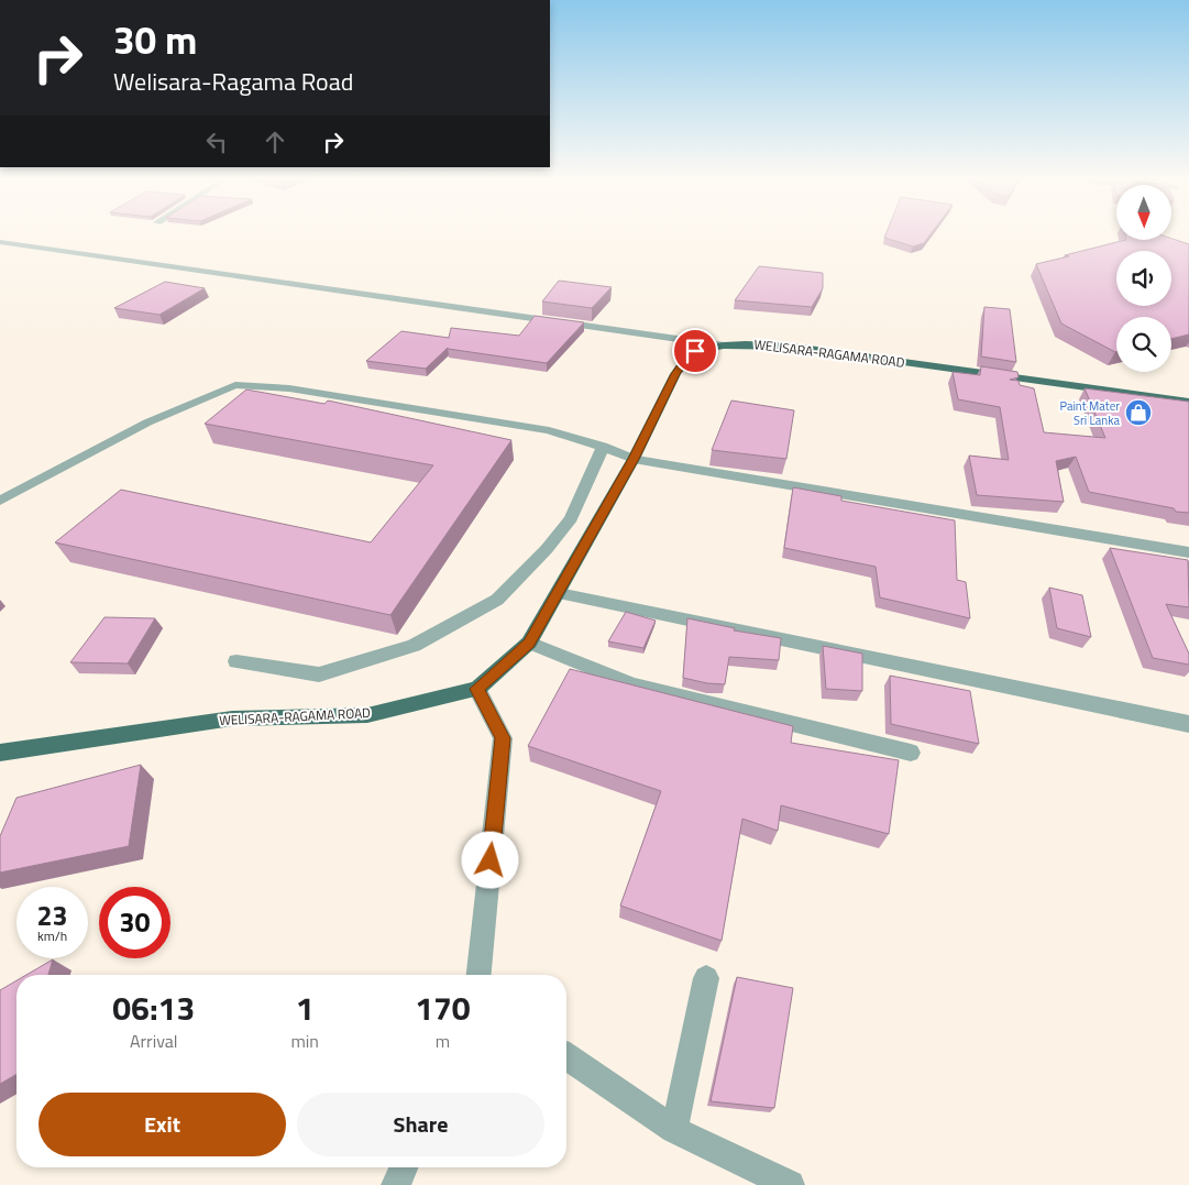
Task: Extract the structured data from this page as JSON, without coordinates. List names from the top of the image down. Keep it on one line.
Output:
{"streets":{"main road":["WELISARA-RAGAMA ROAD"]},"places":{"shop":["Paint Mater Sri Lanka"]},"north":"bottom","page":{"turn":["30 m","Welisara-Ragama Road"],"speed":"23 km/h","limit":"30","eta":["06:13","Arrival","1","min","170","m"],"buttons":["Exit","Share"]}}
